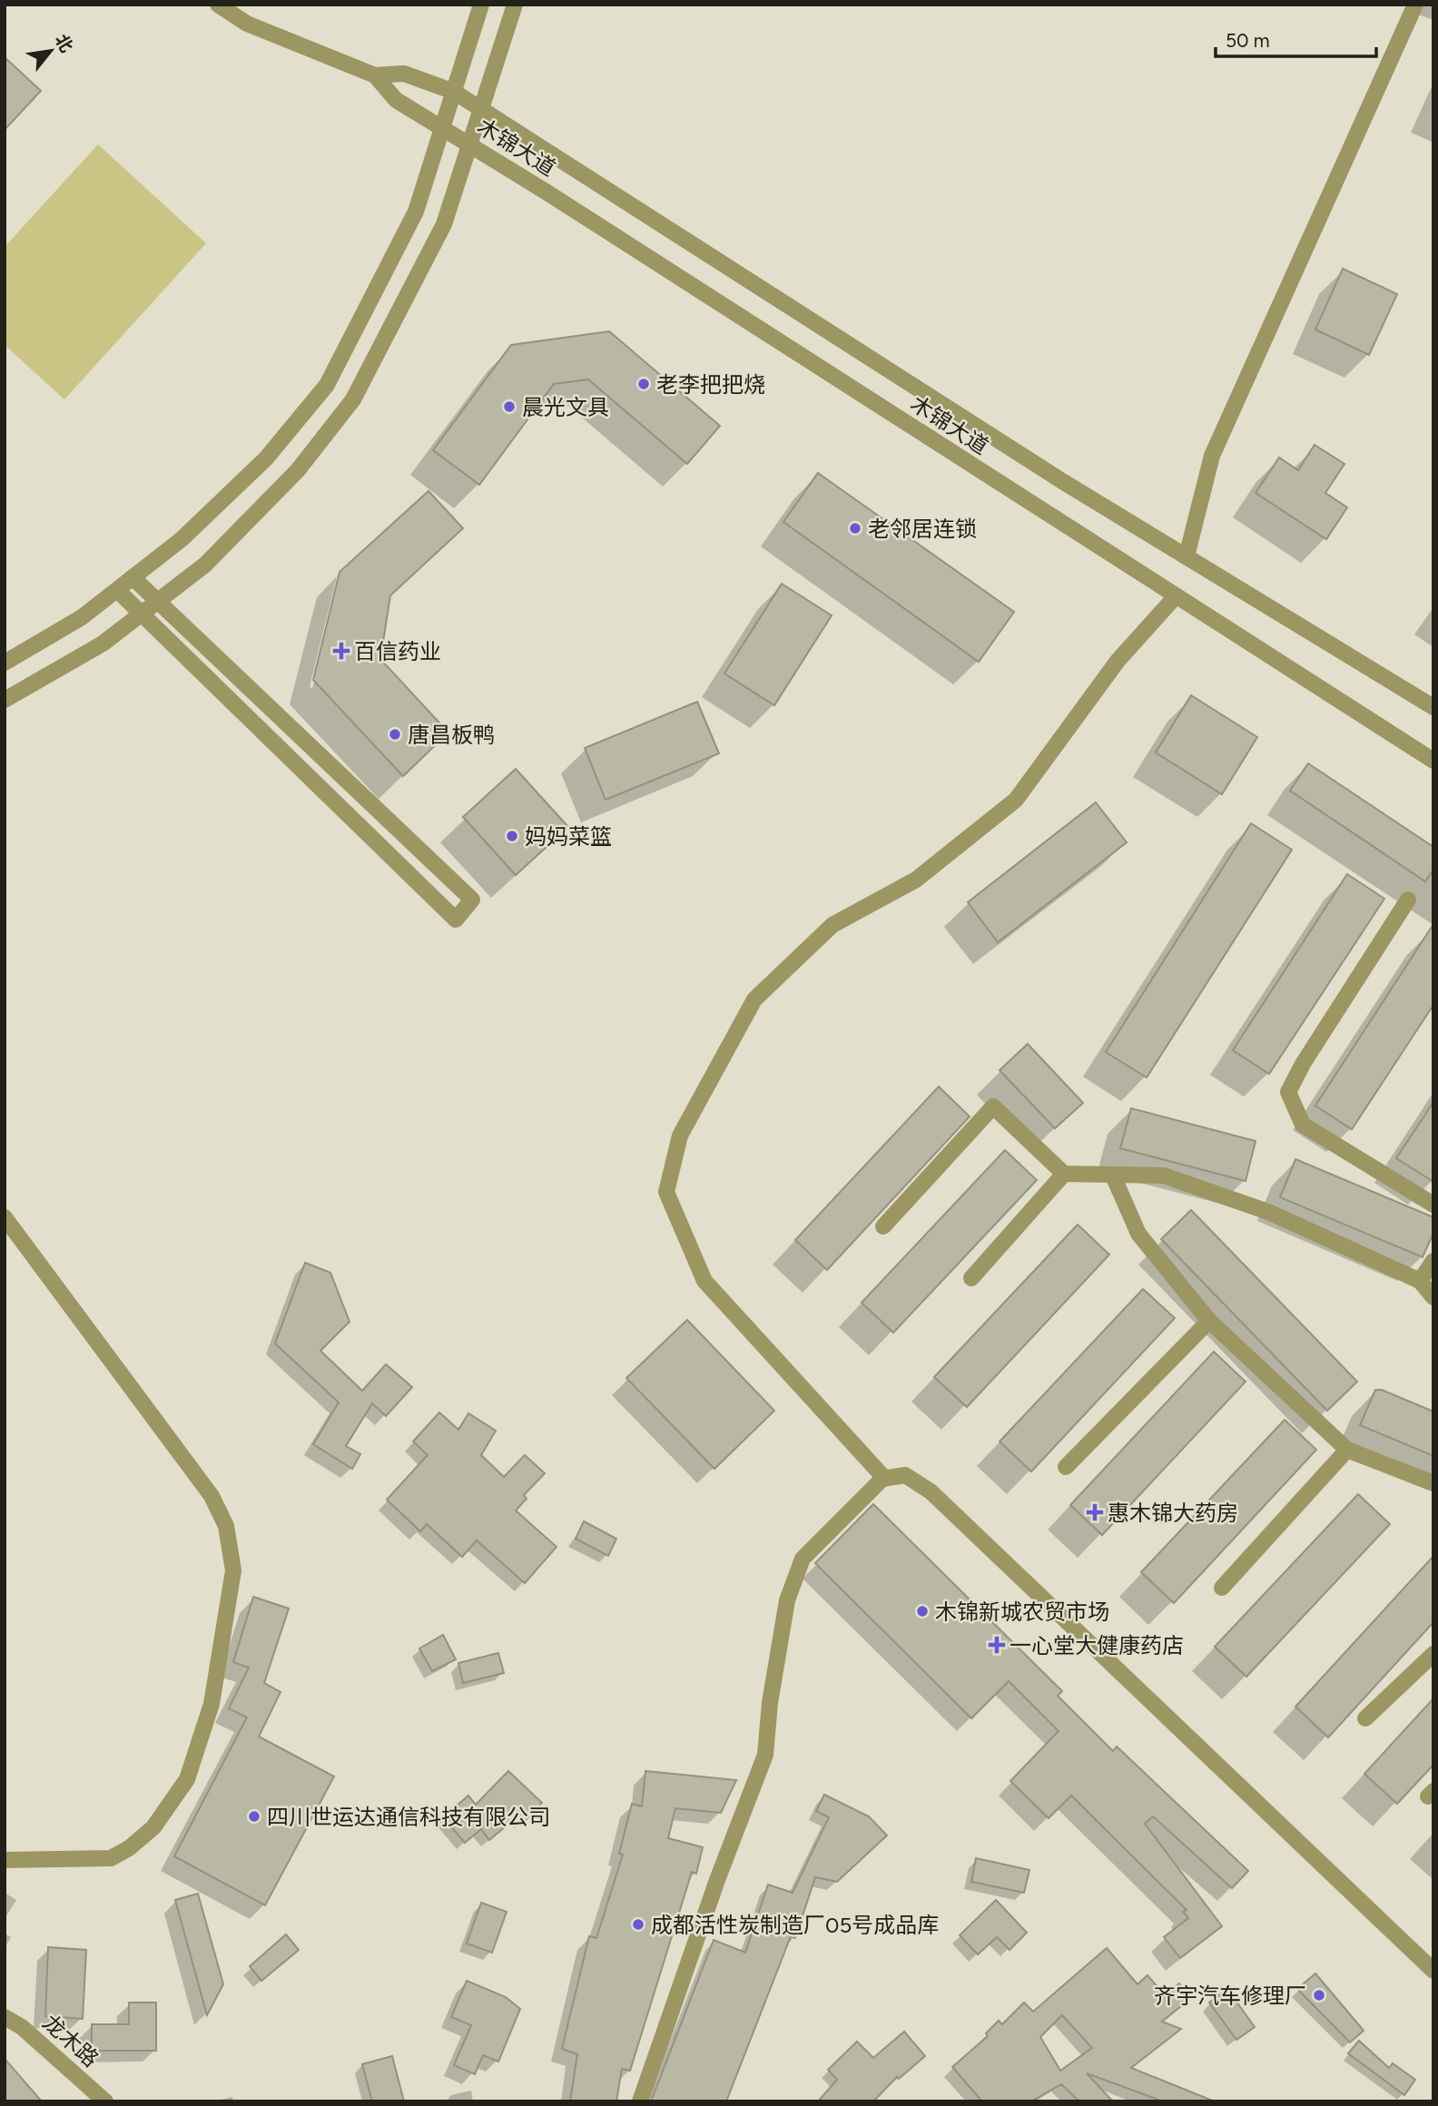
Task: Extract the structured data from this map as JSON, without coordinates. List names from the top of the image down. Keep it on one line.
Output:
{"streets":{"street":["木锦大道","龙木路"]},"places":{"other":["老李把把烧","晨光文具","老邻居连锁","唐昌板鸭","妈妈菜篮","木锦新城农贸市场","四川世运达通信科技有限公司","成都活性炭制造厂05号成品库","齐宇汽车修理厂"],"health":["百信药业","惠木锦大药房","一心堂大健康药店"]},"scale_bar":"50 m","north":"top right"}
